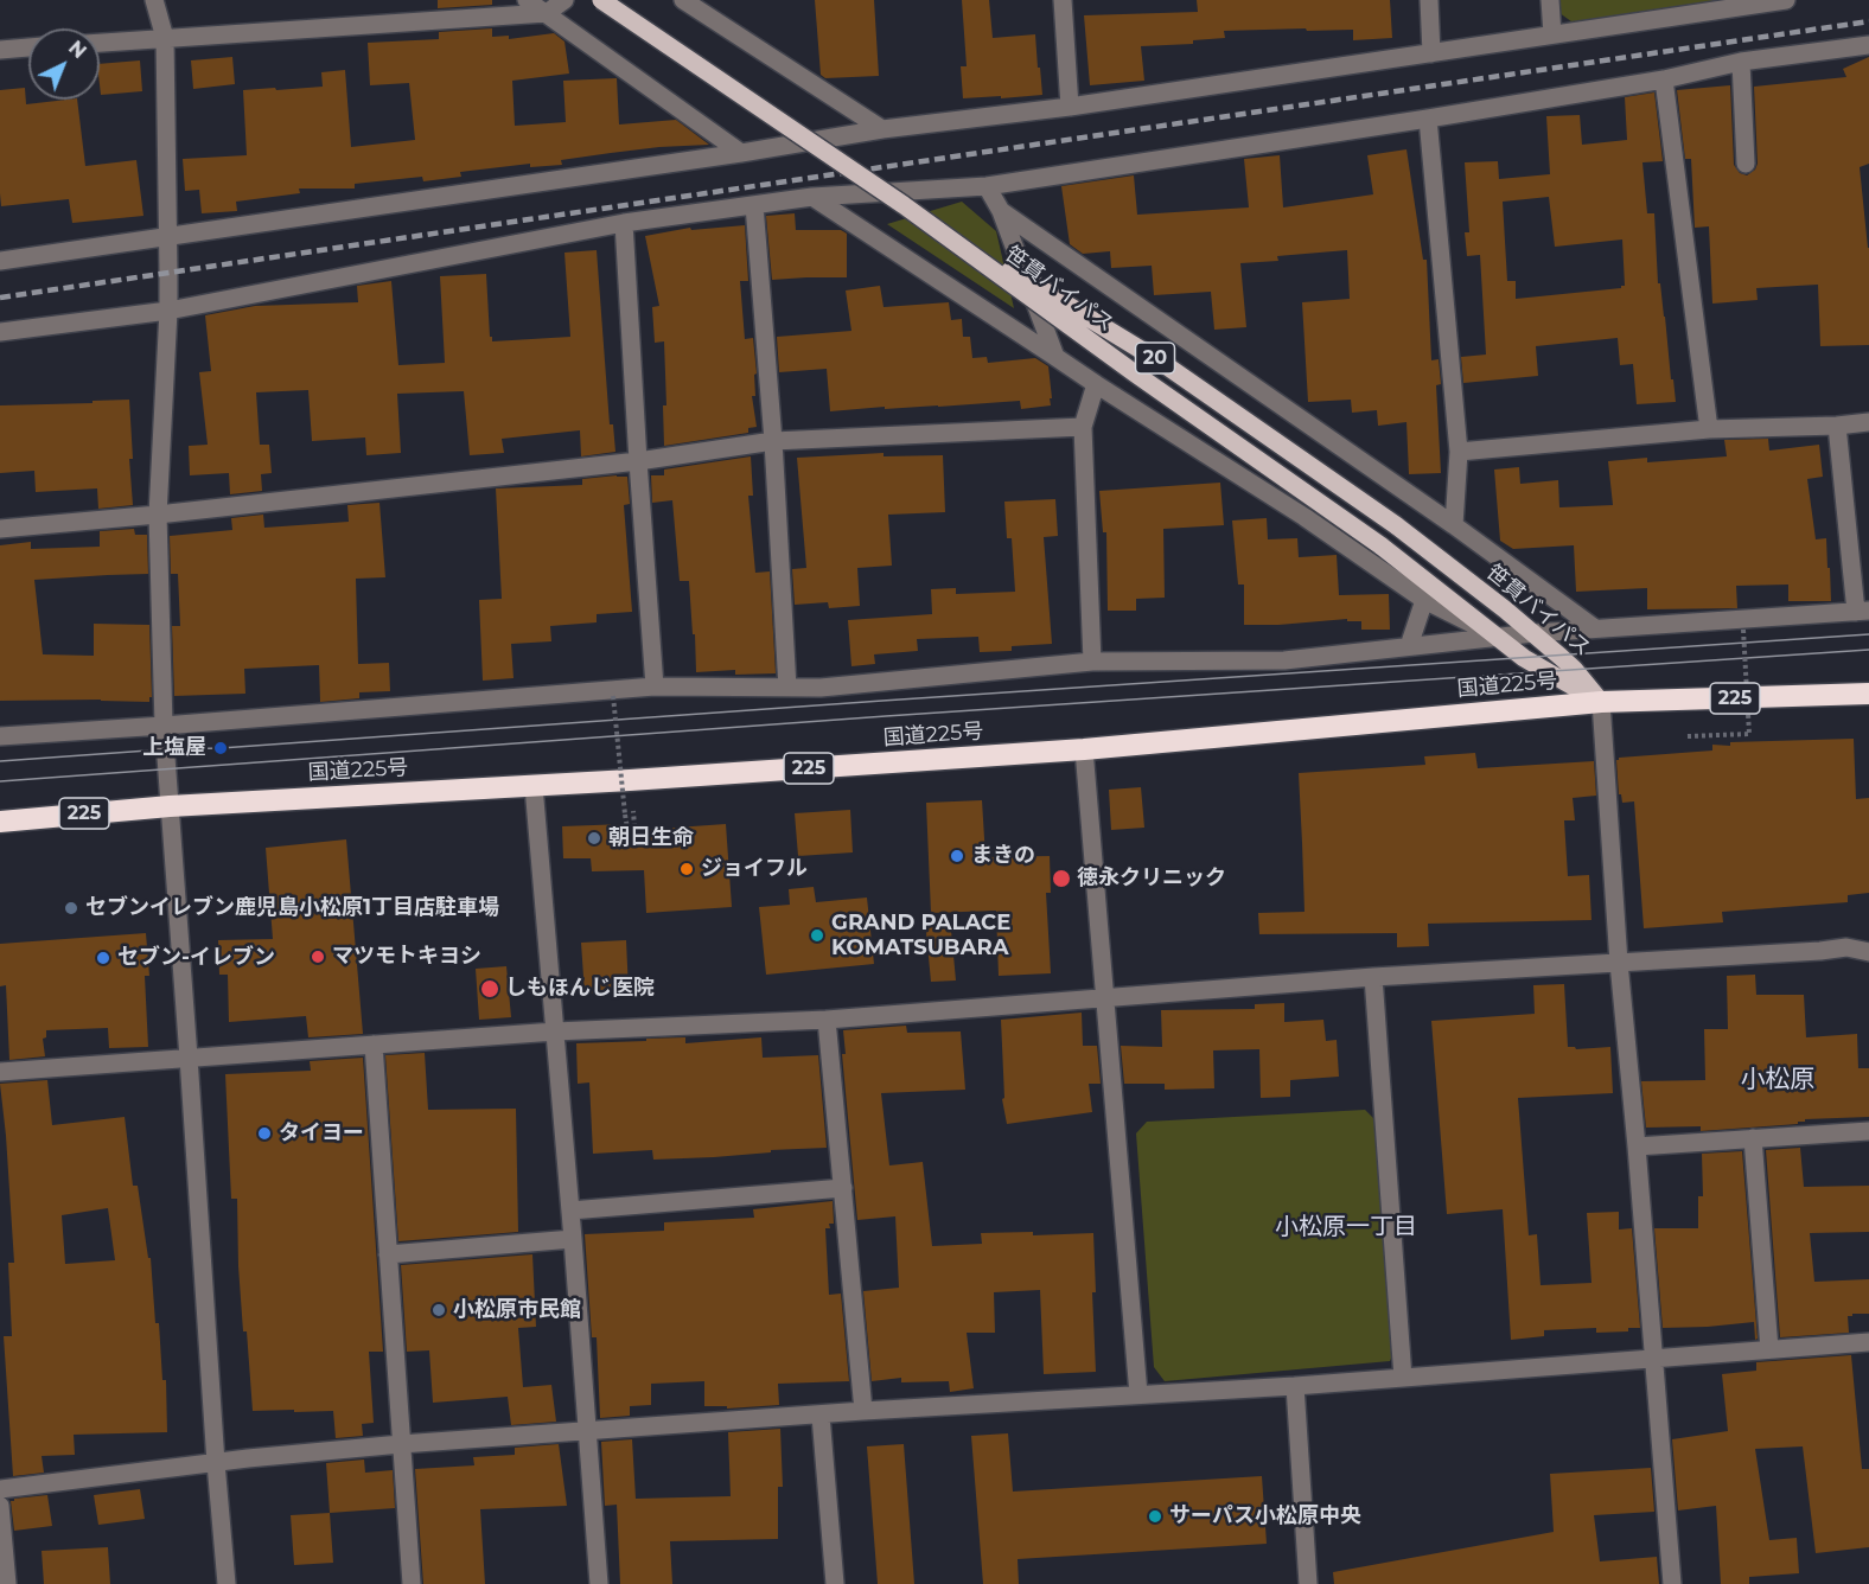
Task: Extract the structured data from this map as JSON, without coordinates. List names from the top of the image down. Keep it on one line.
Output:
{"streets":{"highway":["国道225号","225"],"main road":["笹貫バイパス","20"]},"crossings":[["笹貫バイパス","国道225号"]],"districts":["小松原","小松原一丁目"],"places":["上塩屋","朝日生命","まきの","ジョイフル","徳永クリニック","セブンイレブン鹿児島小松原1丁目店駐車場","GRAND PALACE KOMATSUBARA","マツモトキヨシ","セブン-イレブン","しもほんじ医院","タイヨー","小松原市民館","サーパス小松原中央"],"north":"top right"}
